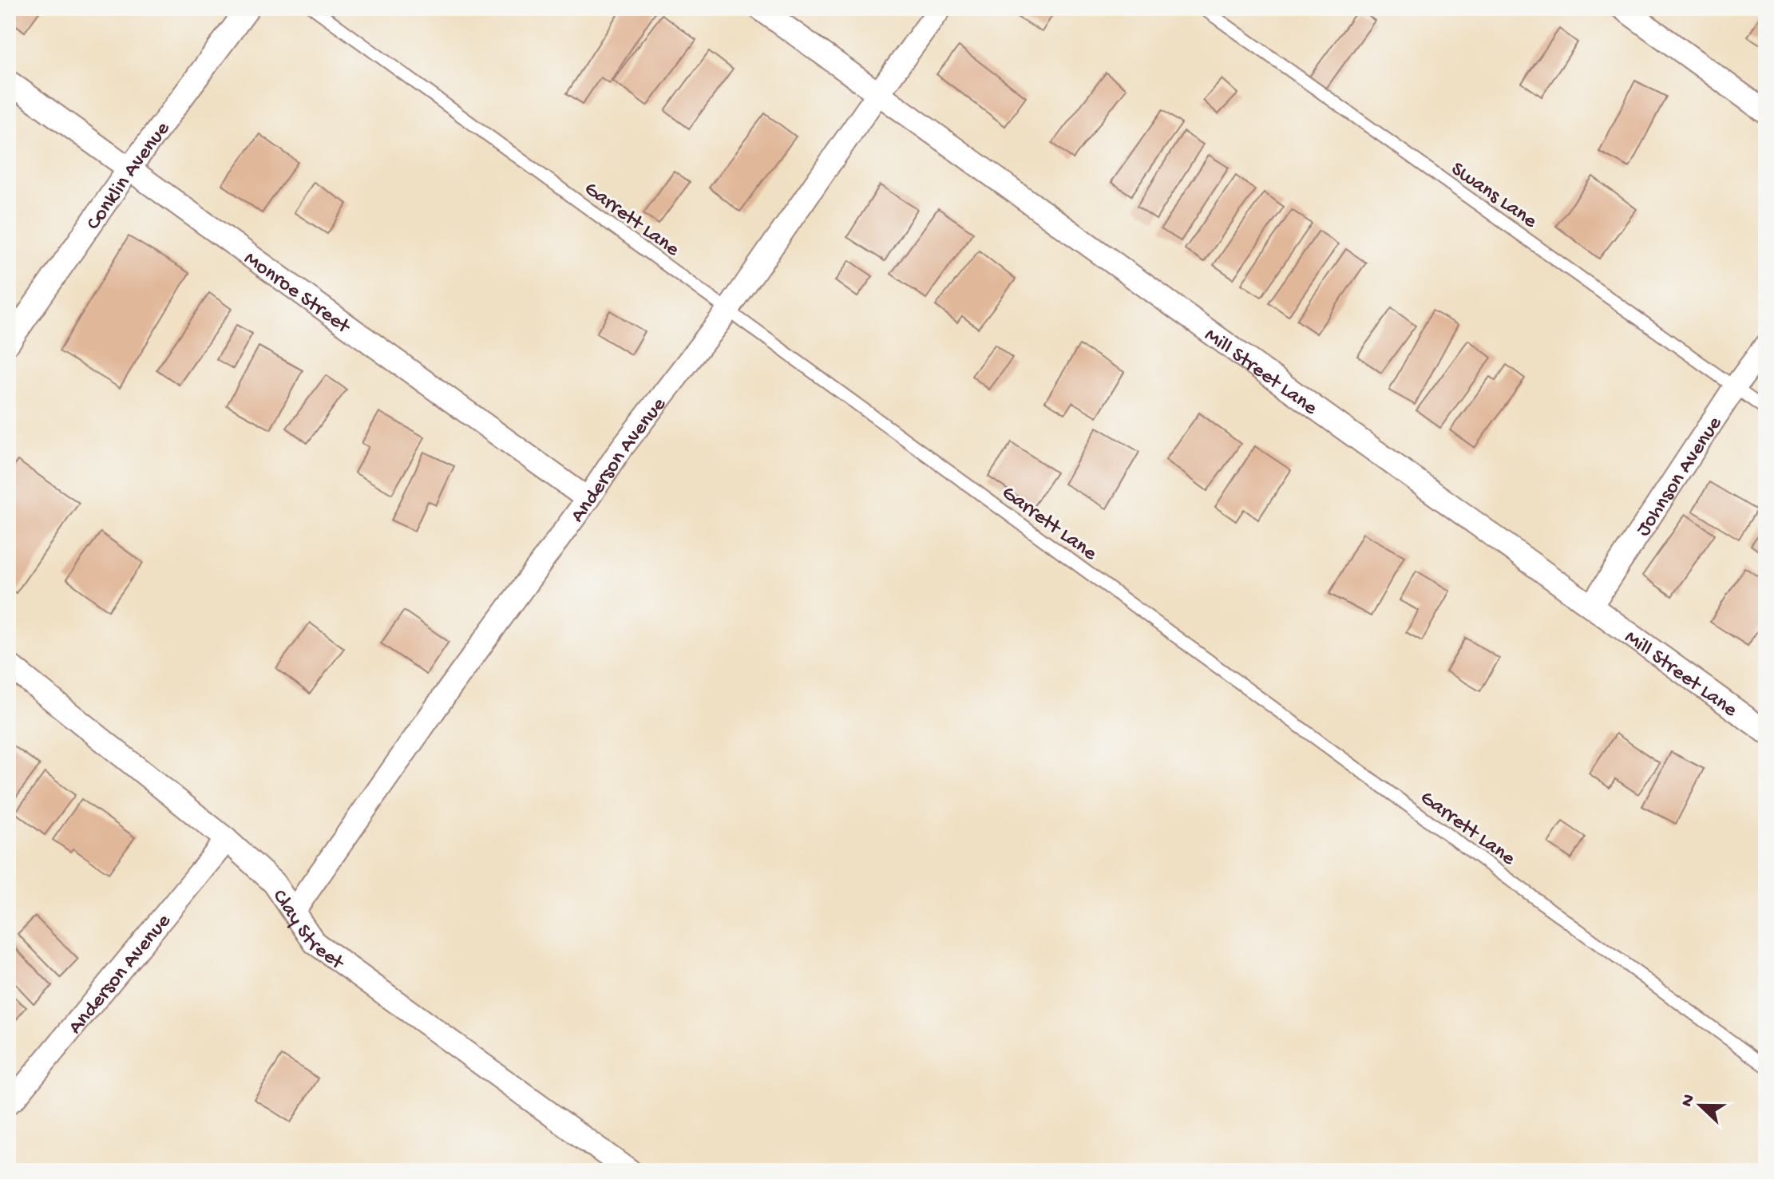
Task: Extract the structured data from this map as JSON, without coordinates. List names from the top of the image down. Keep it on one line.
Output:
{"streets":{"street":["Conklin Avenue","Monroe Street","Mill Street Lane","Anderson Avenue","Johnson Avenue","Clay Street"],"lane":["Swans Lane","Garrett Lane"]},"crossings":[["Conklin Avenue","Monroe Street"],["Swans Lane","Johnson Avenue"],["Garrett Lane","Anderson Avenue"],["Monroe Street","Anderson Avenue"],["Mill Street Lane","Anderson Avenue"],["Mill Street Lane","Johnson Avenue"],["Anderson Avenue","Clay Street"]],"north":"left"}
